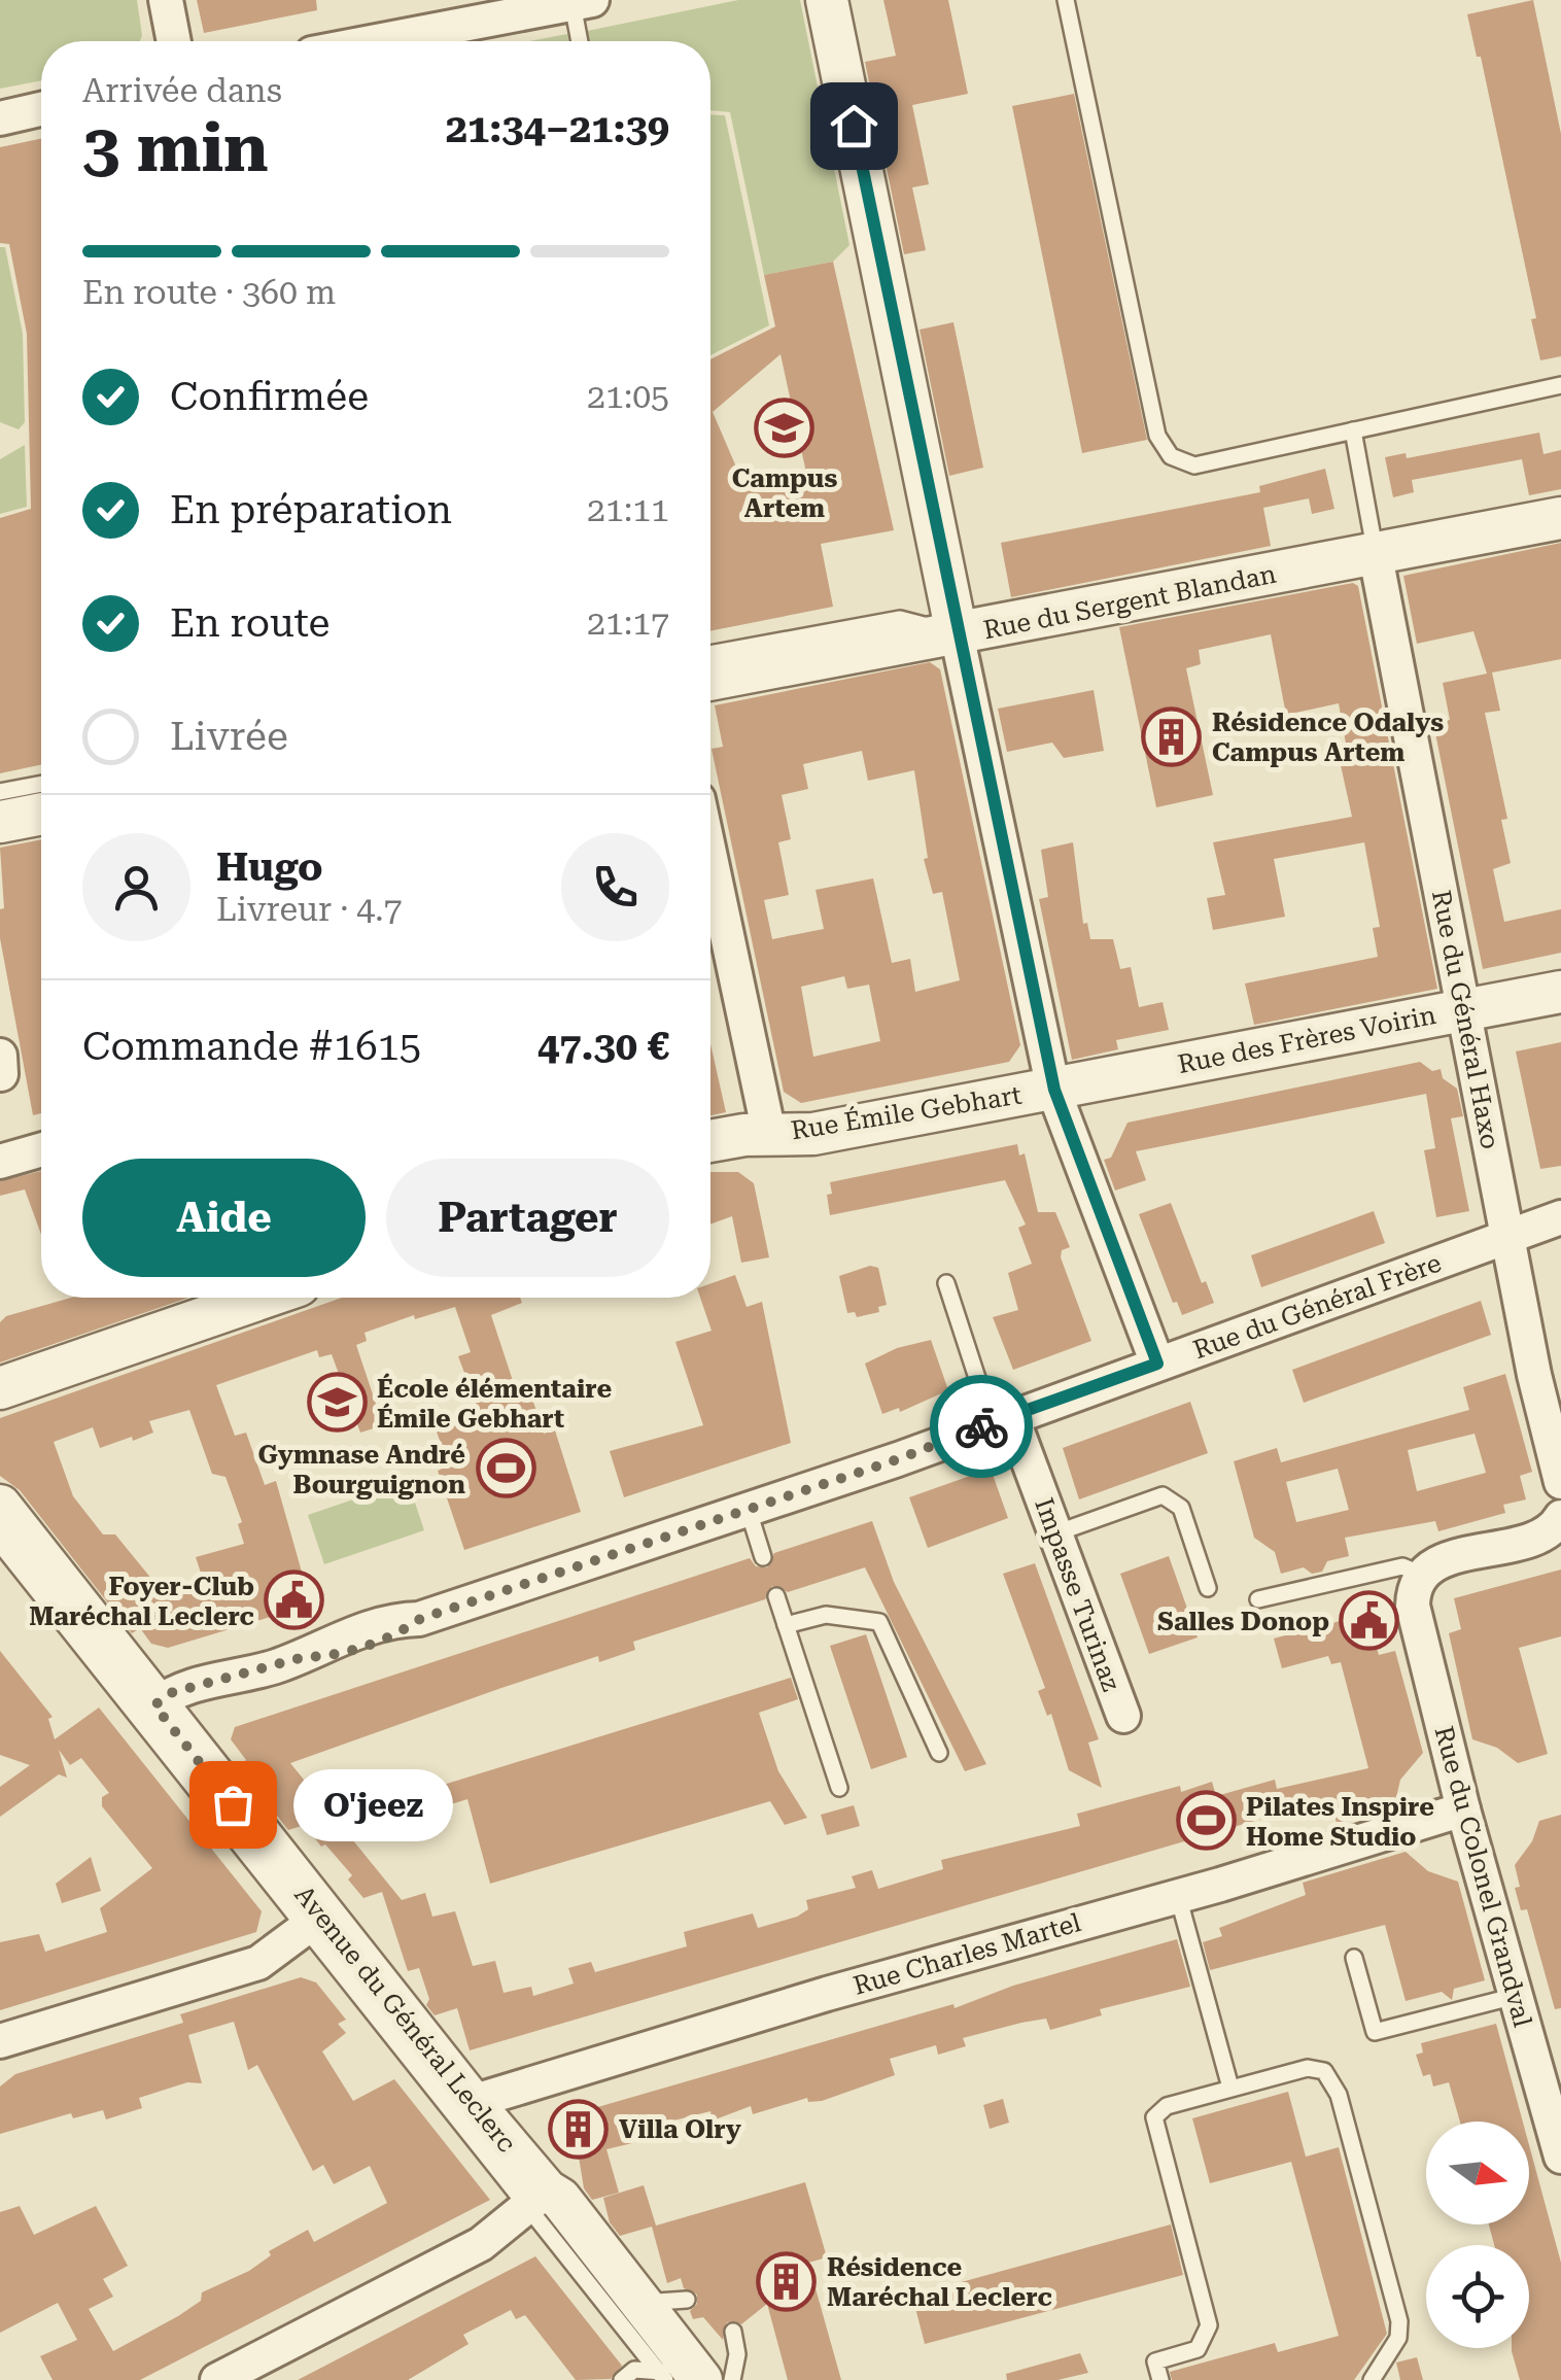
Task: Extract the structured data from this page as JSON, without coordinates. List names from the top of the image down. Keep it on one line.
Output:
{"streets":{"street":["Rue du Sergent Blandan","Rue du Général Haxo","Rue des Frères Voirin","Rue Émile Gebhart","Rue du Général Frère","Impasse Turinaz","Rue du Colonel Grandval","Rue Charles Martel","Avenue du Général Leclerc"]},"crossings":[["Rue du Sergent Blandan","Rue du Général Haxo"],["Rue du Général Haxo","Rue des Frères Voirin"],["Rue du Général Haxo","Rue du Général Frère"],["Rue des Frères Voirin","Rue Émile Gebhart"],["Rue du Général Frère","Impasse Turinaz"],["Rue du Général Frère","Avenue du Général Leclerc"],["Rue du Colonel Grandval","Rue Charles Martel"],["Rue Charles Martel","Avenue du Général Leclerc"]],"places":{"school or university":["Campus Artem","École élémentaire Émile Gebhart"],"building":["Résidence Odalys Campus Artem","Villa Olry","Résidence Maréchal Leclerc"],"sports":["Gymnase André Bourguignon","Pilates Inspire Home Studio"],"public building":["Foyer-Club Maréchal Leclerc","Salles Donop"],"other":["O'jeez"]},"north":"right","page":{"heading":["3 min","Arrivée dans","21:34–21:39"],"panel":["Hugo","Livreur · 4.7","Commande #1615","47.30 €"],"bar":"En route · 360 m","list":[["Confirmée","21:05"],["En préparation","21:11"],["En route","21:17"],"Livrée"],"buttons":["Aide","Partager"],"bubble":"O'jeez"}}
